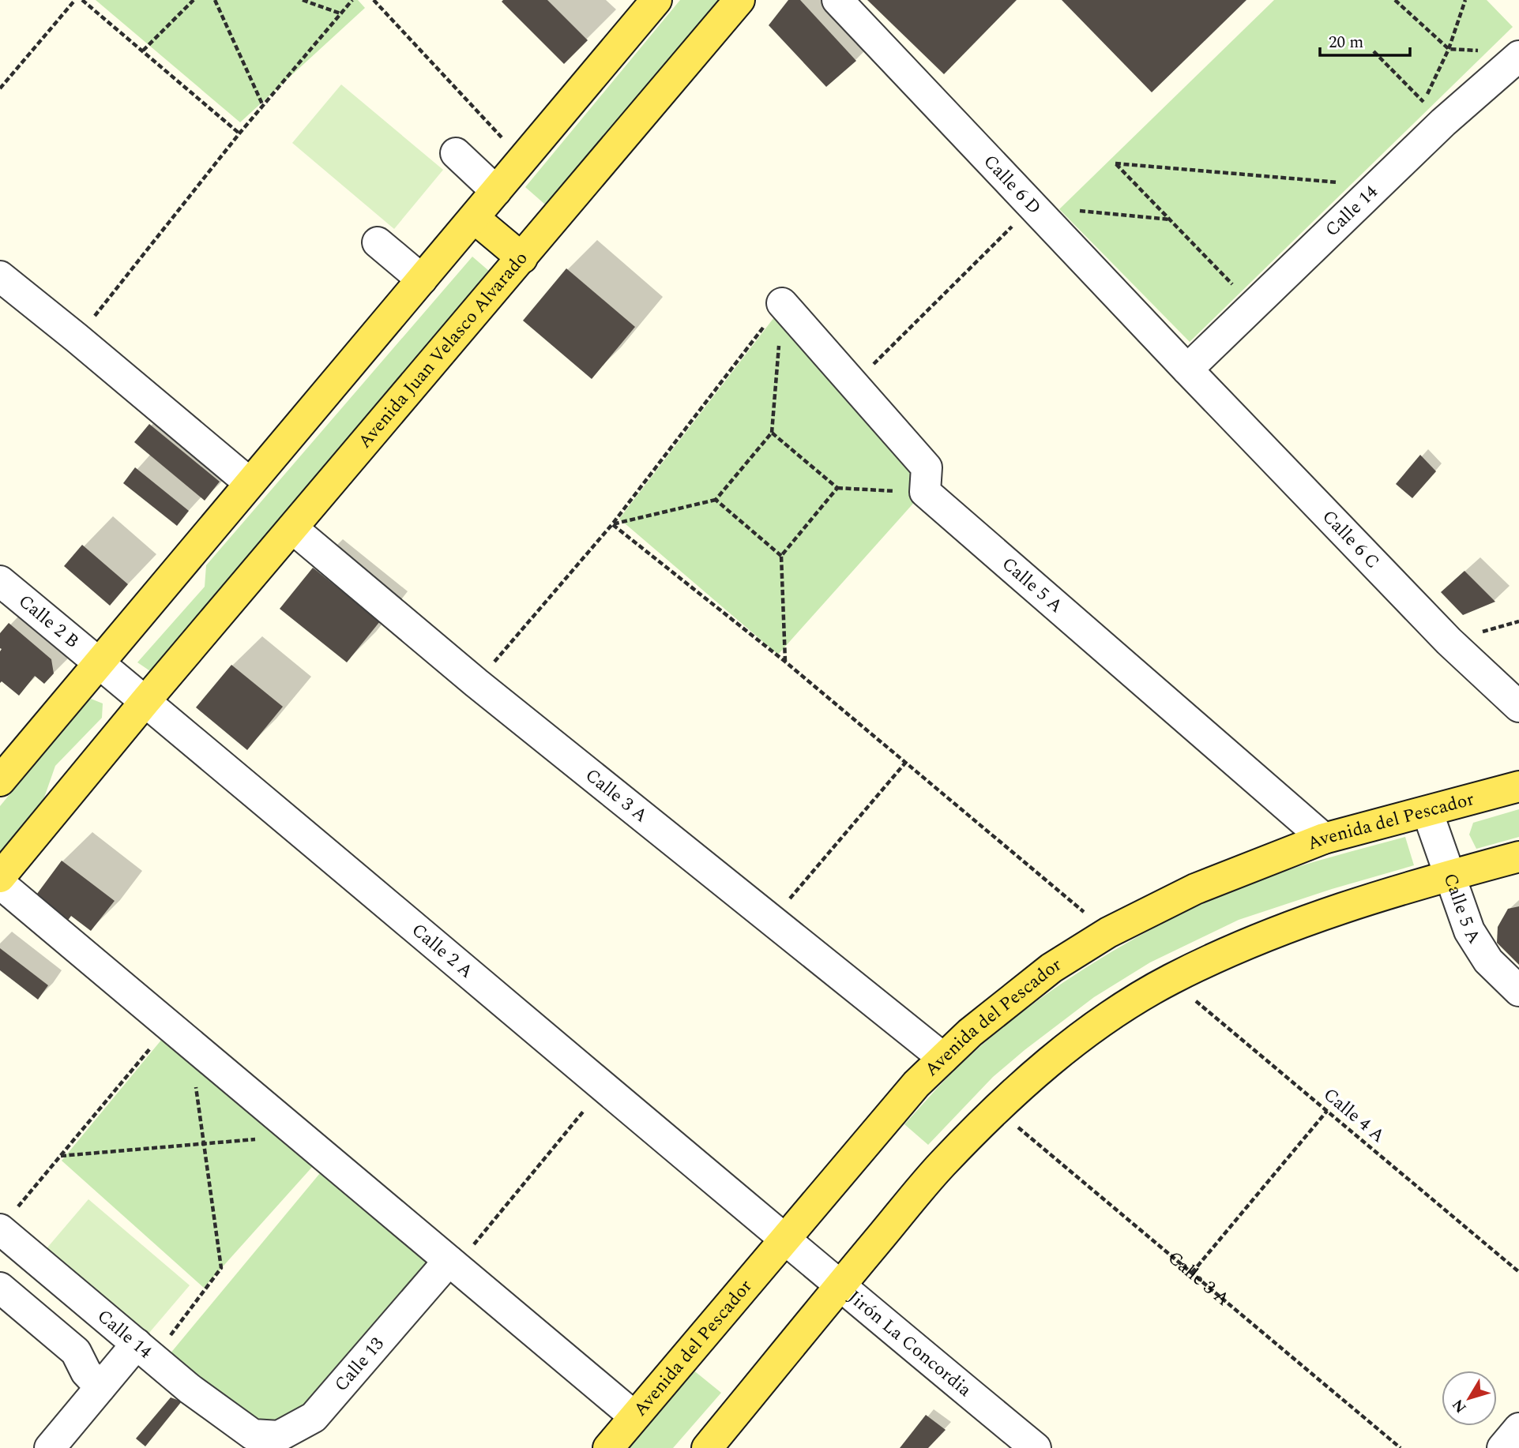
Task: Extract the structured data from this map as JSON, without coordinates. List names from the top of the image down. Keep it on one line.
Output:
{"streets":{"main road":["Avenida Juan Velasco Alvarado","Avenida del Pescador"],"street":["Calle 6 D","Calle 14","Calle 6 C","Calle 5 A","Calle 2 B","Calle 3 A","Calle 2 A","Jirón La Concordia","Calle 13"],"path":["Calle 4 A"]},"crossings":[["Calle 6 D","Calle 14"],["Calle 6 D","Calle 6 C"],["Calle 14","Calle 6 C"],["Calle 14","Calle 13"],["Avenida Juan Velasco Alvarado","Calle 3 A"],["Avenida Juan Velasco Alvarado","Calle 2 A"],["Calle 5 A","Avenida del Pescador"],["Calle 2 B","Calle 2 A"],["Calle 3 A","Avenida del Pescador"],["Avenida del Pescador","Calle 2 A"],["Avenida del Pescador","Jirón La Concordia"],["Calle 2 A","Jirón La Concordia"]],"scale_bar":"20 m","north":"bottom left"}
